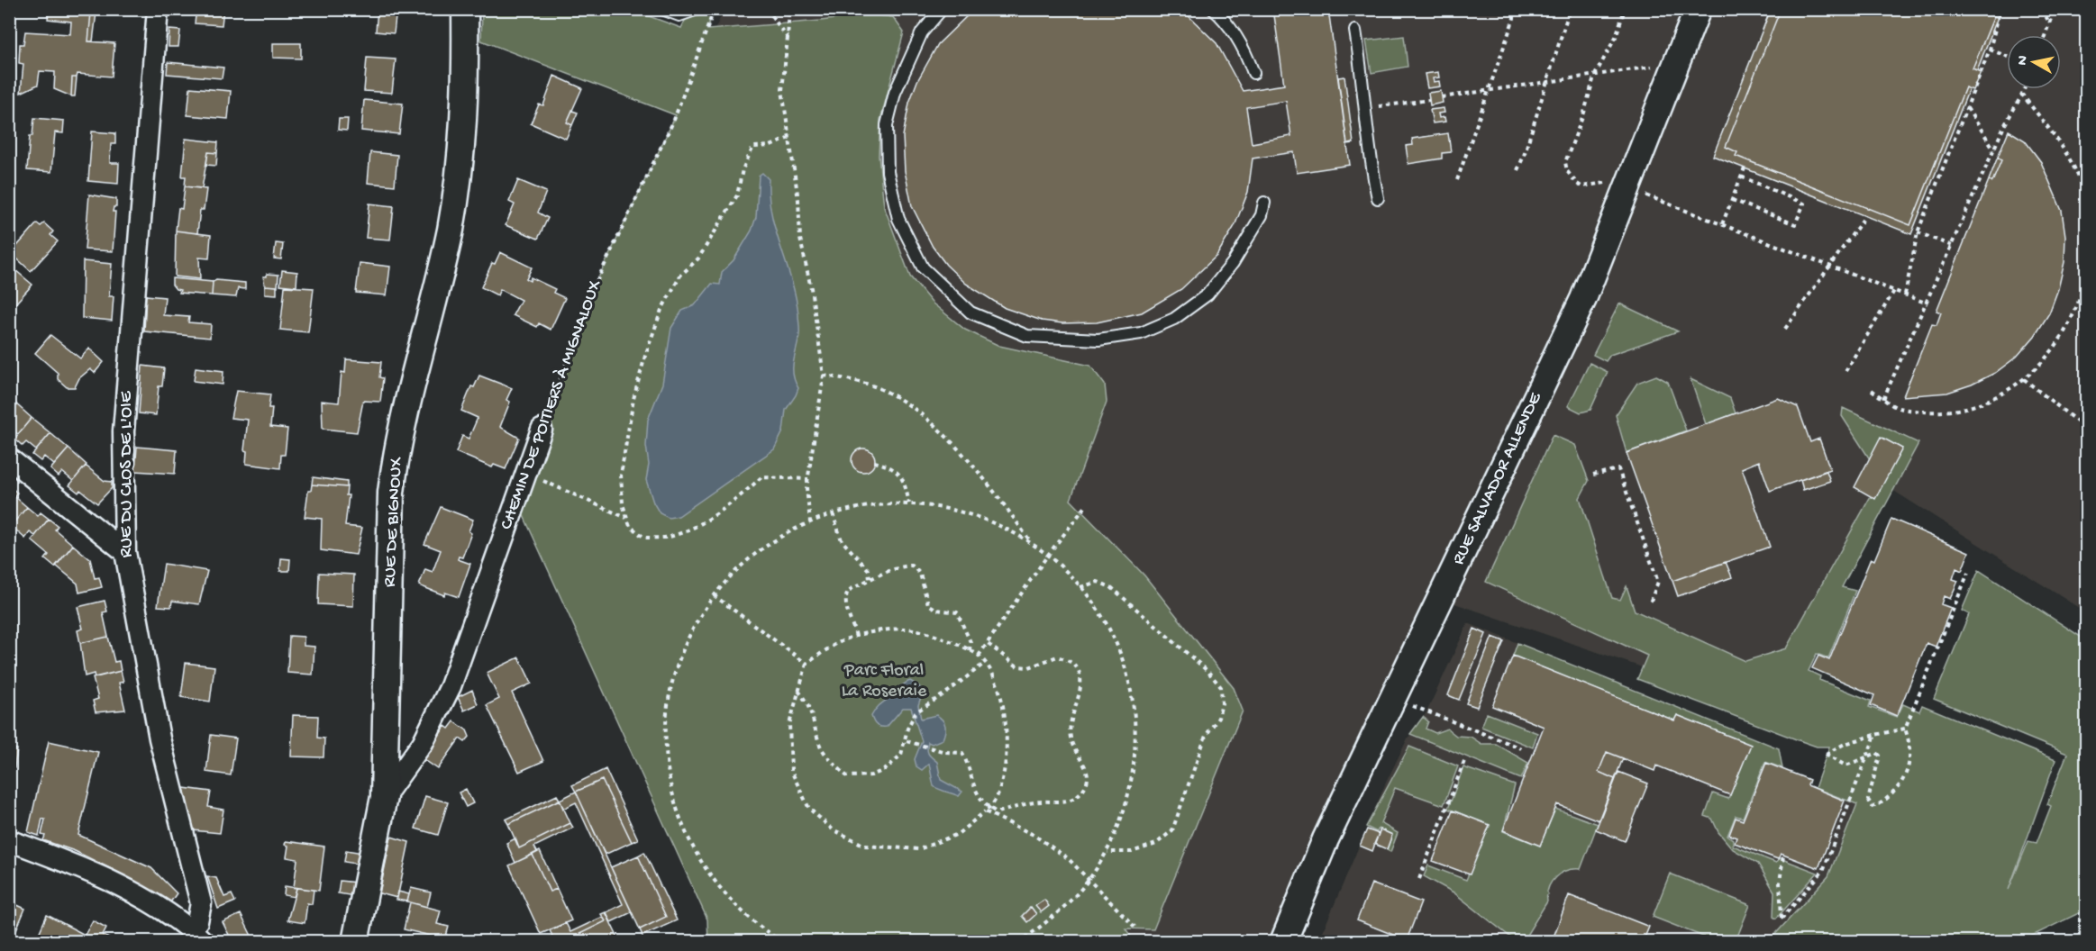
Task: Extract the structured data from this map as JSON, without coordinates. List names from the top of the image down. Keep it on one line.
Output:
{"streets":{"street":["CHEMIN DE POITIERS À MIGNALOUX","RUE DU CLOS DE L'OIE","RUE SALVADOR ALLENDE","RUE DE BIGNOUX"]},"crossings":[["CHEMIN DE POITIERS À MIGNALOUX","RUE DE BIGNOUX"]],"parks":["Parc Floral La Roseraie"],"north":"left"}
